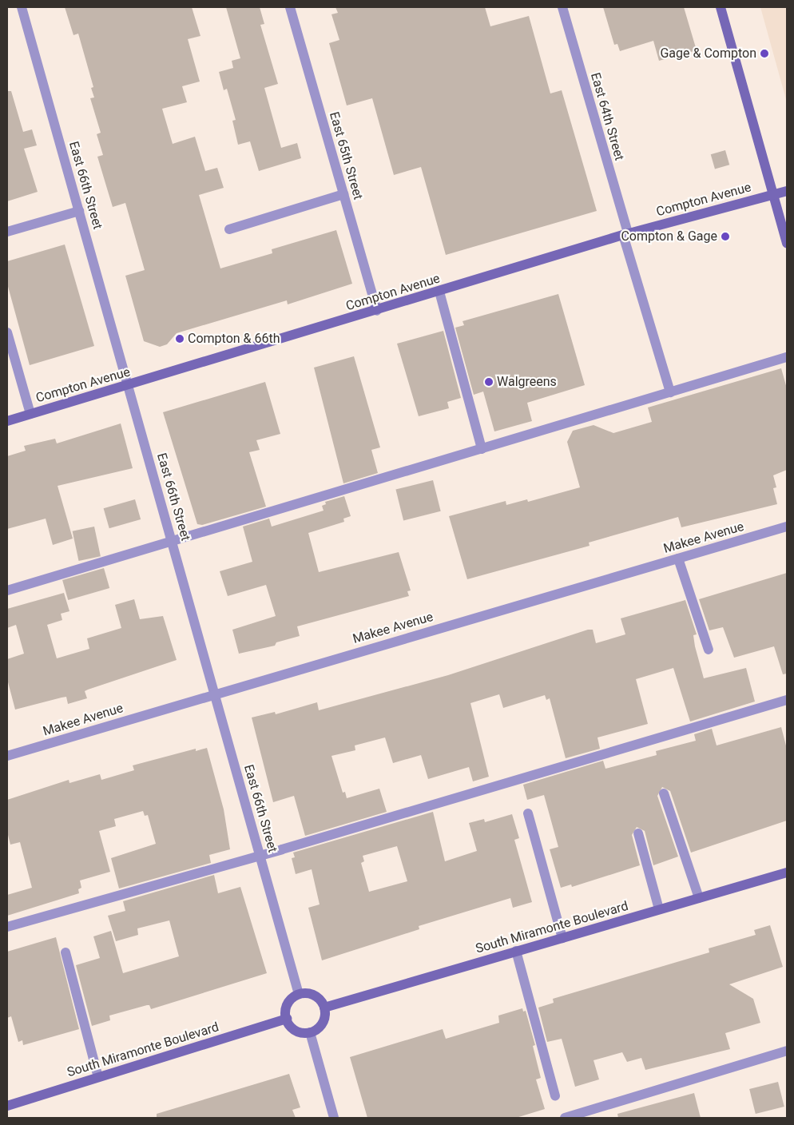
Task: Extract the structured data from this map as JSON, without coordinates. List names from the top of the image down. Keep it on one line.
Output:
{"streets":{"main road":["Compton Avenue","South Miramonte Boulevard"],"street":["East 64th Street","East 65th Street","East 66th Street","Makee Avenue"]},"crossings":[["East 64th Street","Compton Avenue"],["East 65th Street","Compton Avenue"],["East 66th Street","Compton Avenue"],["East 66th Street","Makee Avenue"],["East 66th Street","South Miramonte Boulevard"]],"places":["Gage & Compton","Compton & Gage","Compton & 66th","Walgreens"]}
